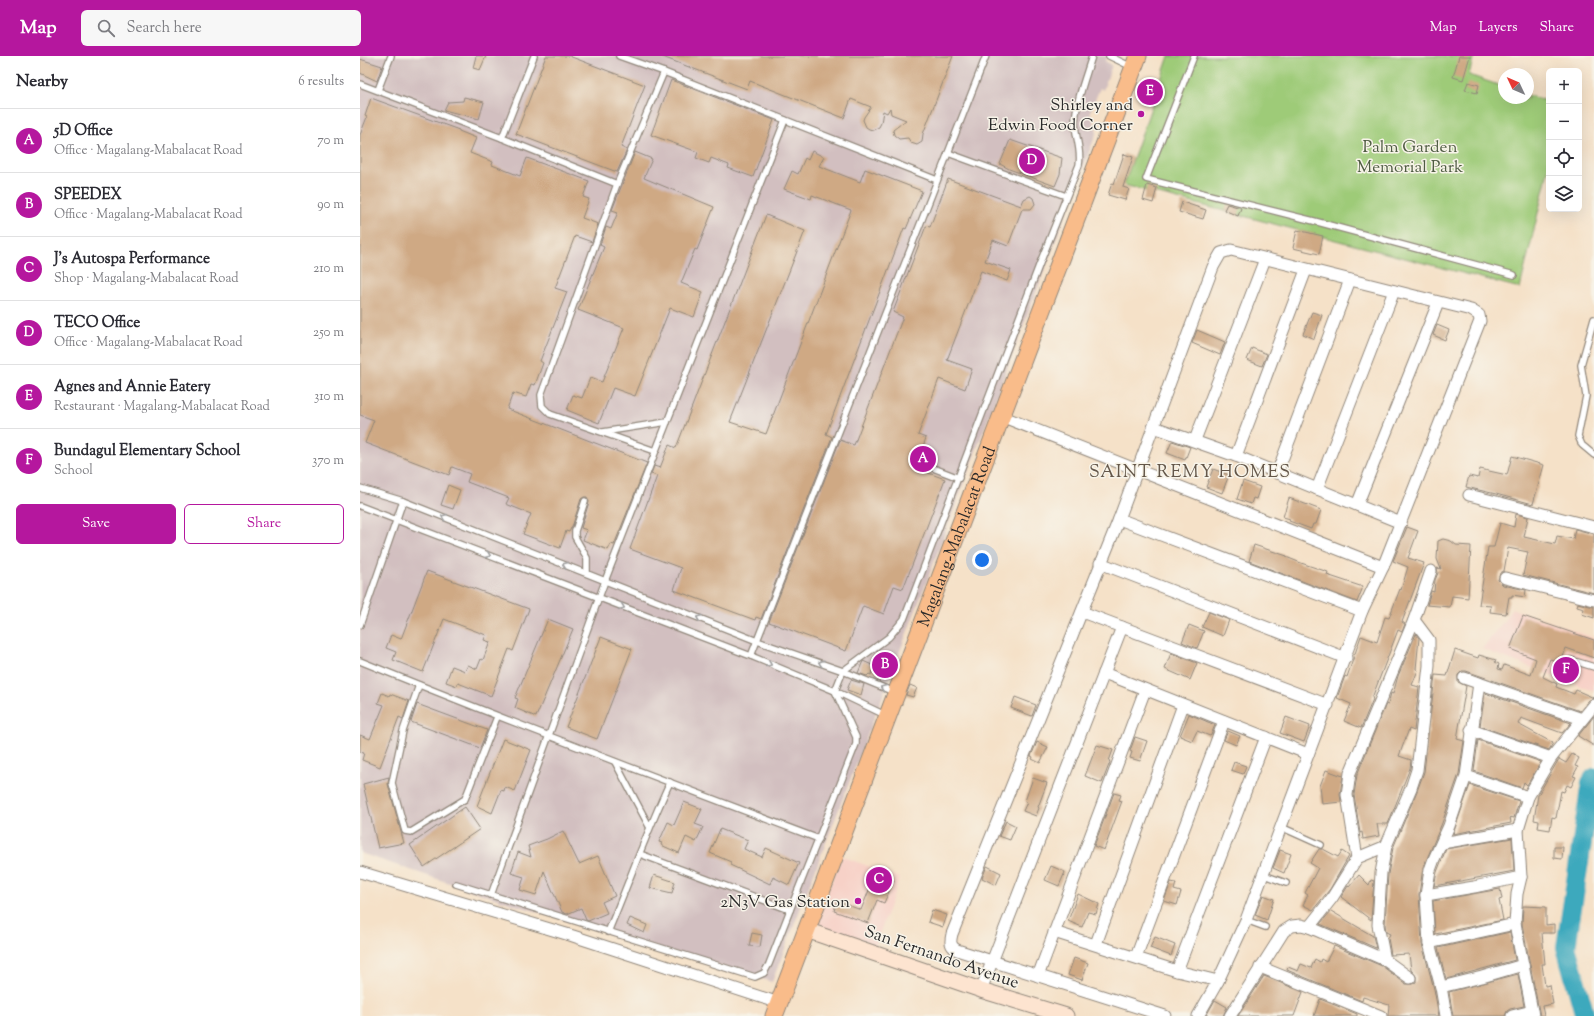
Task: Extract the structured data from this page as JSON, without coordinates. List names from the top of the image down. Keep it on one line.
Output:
{"streets":{"main road":["Magalang-Mabalacat Road","San Fernando Avenue"]},"crossings":[["Magalang-Mabalacat Road","San Fernando Avenue"]],"districts":["SAINT REMY HOMES"],"parks":["Palm Garden Memorial Park"],"places":["Shirley and Edwin Food Corner","2N3V Gas Station"],"north":"top left","page":{"header":"Map","search":"Search here","nav":["Map","Layers","Share"],"heading":["Nearby","6 results"],"map_buttons":["+","−"],"pins":["E","D","A","B","F","C"],"list":[{"mark":"A","name":"5D Office","note":"Office · Magalang-Mabalacat Road","value":"70 m"},{"mark":"B","name":"SPEEDEX","note":"Office · Magalang-Mabalacat Road","value":"90 m"},{"mark":"C","name":"J's Autospa Performance","note":"Shop · Magalang-Mabalacat Road","value":"210 m"},{"mark":"D","name":"TECO Office","note":"Office · Magalang-Mabalacat Road","value":"250 m"},{"mark":"E","name":"Agnes and Annie Eatery","note":"Restaurant · Magalang-Mabalacat Road","value":"310 m"},{"mark":"F","name":"Bundagul Elementary School","note":"School","value":"370 m"}],"buttons":["Save","Share"]}}
